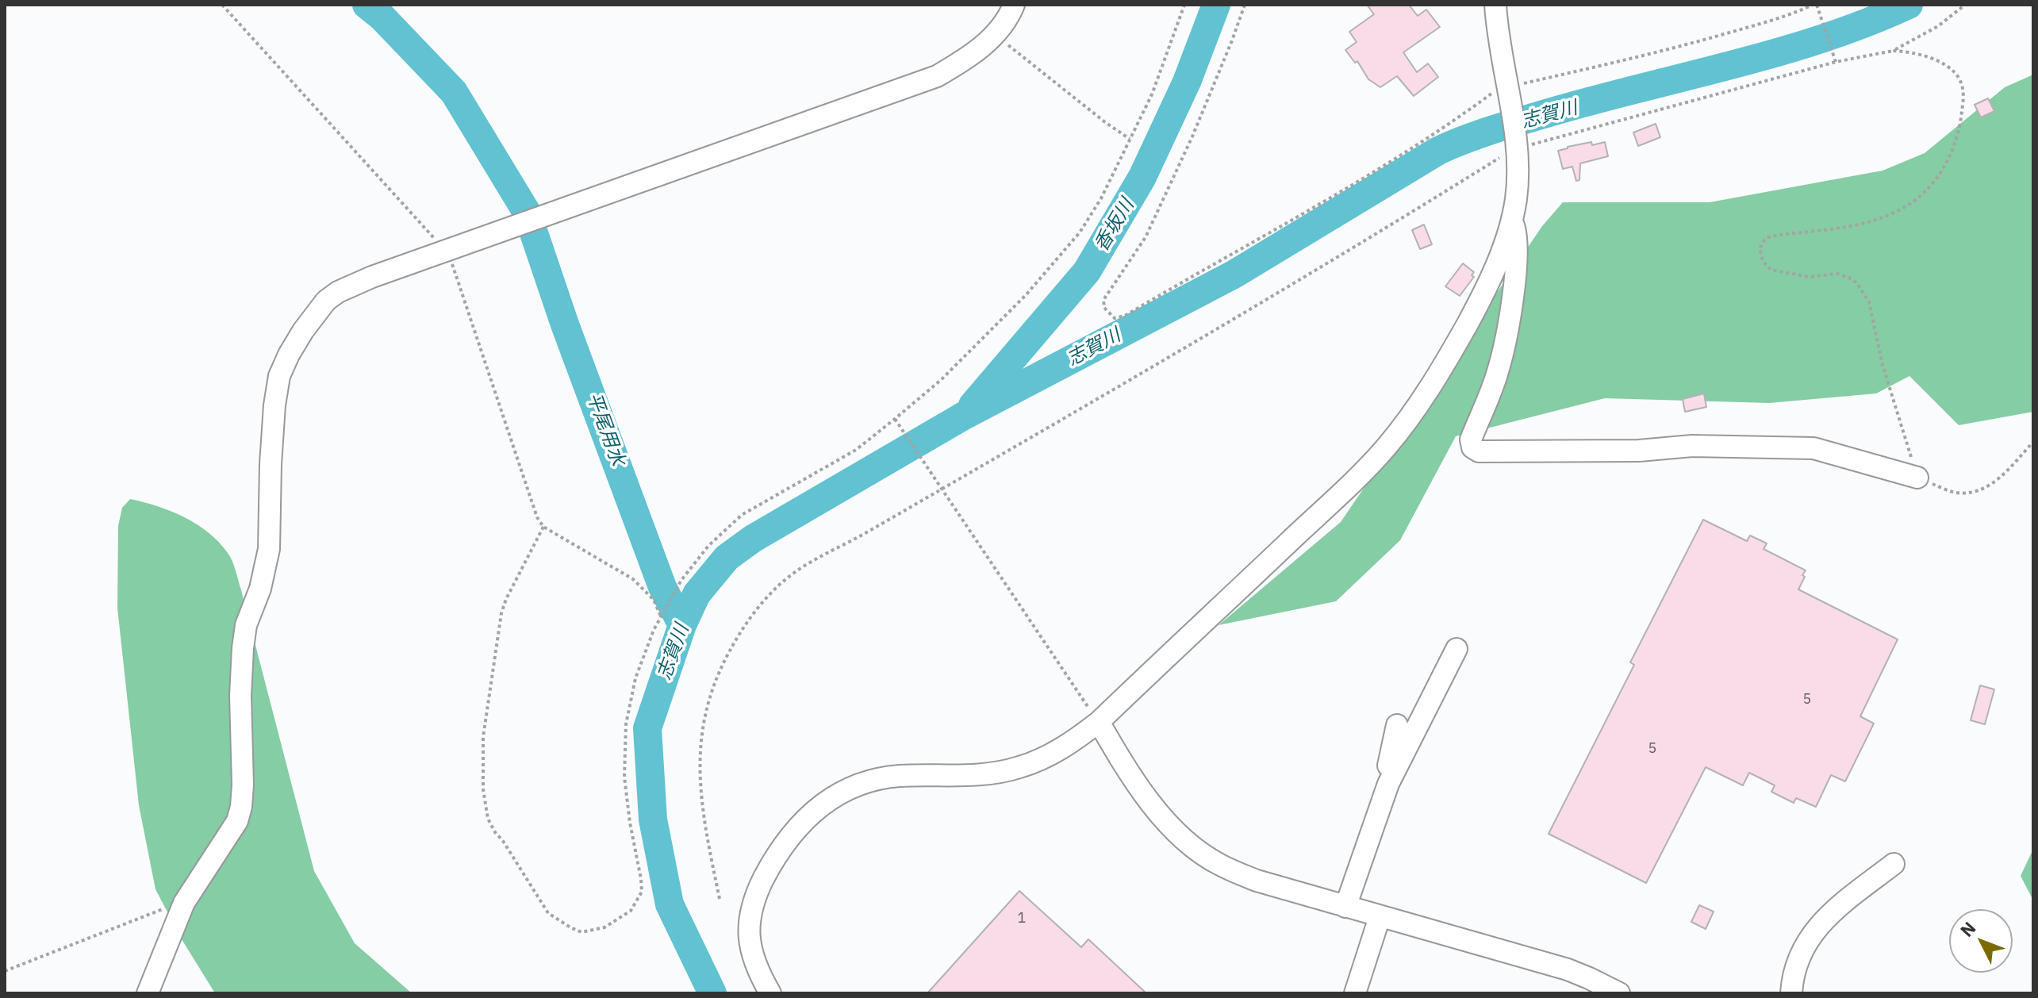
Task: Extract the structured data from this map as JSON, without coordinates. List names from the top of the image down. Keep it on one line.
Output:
{"water":["志賀川","香坂川","平尾用水"],"house_numbers":["5","5","1"],"north":"top left"}
